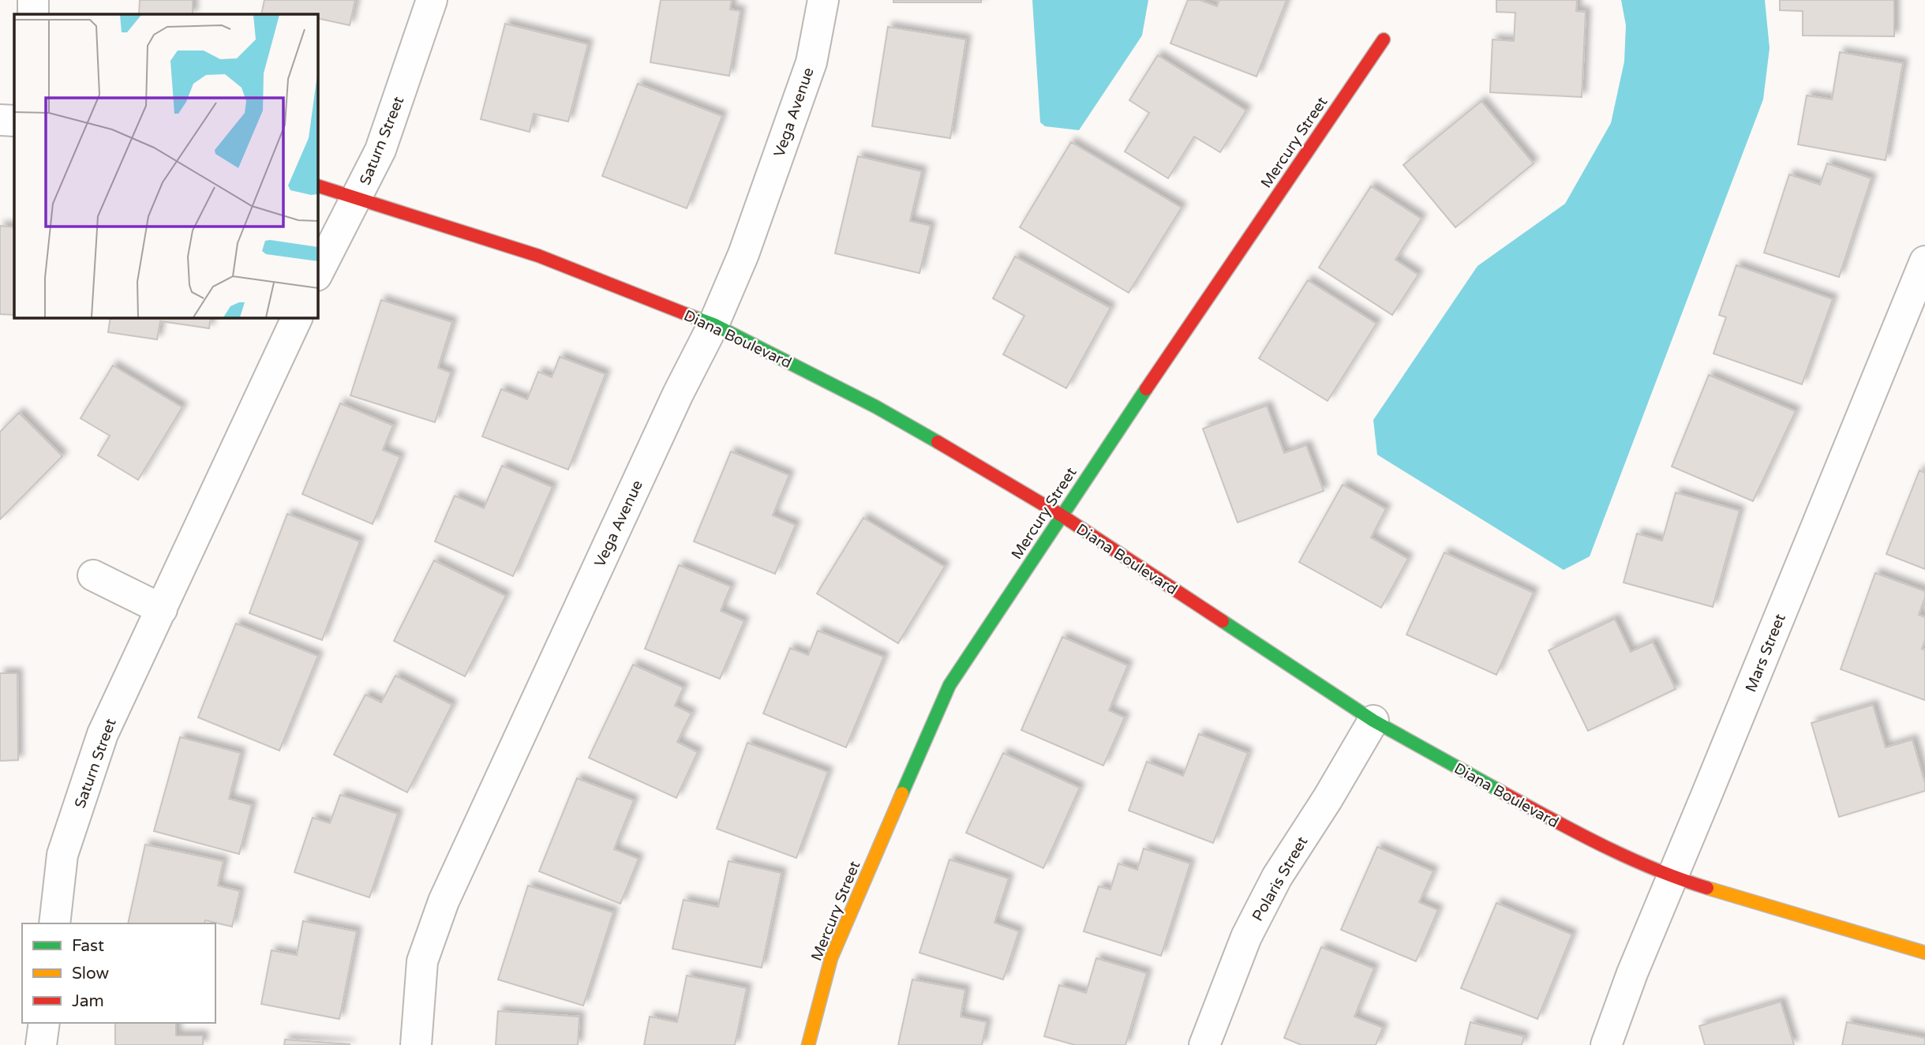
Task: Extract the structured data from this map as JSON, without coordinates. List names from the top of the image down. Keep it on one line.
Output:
{"streets":{"street":["Vega Avenue","Saturn Street","Mercury Street","Diana Boulevard","Mars Street","Polaris Street"]},"crossings":[["Vega Avenue","Diana Boulevard"],["Saturn Street","Diana Boulevard"],["Mercury Street","Diana Boulevard"],["Diana Boulevard","Mars Street"],["Diana Boulevard","Polaris Street"]],"legend":["Fast","Slow","Jam"]}
